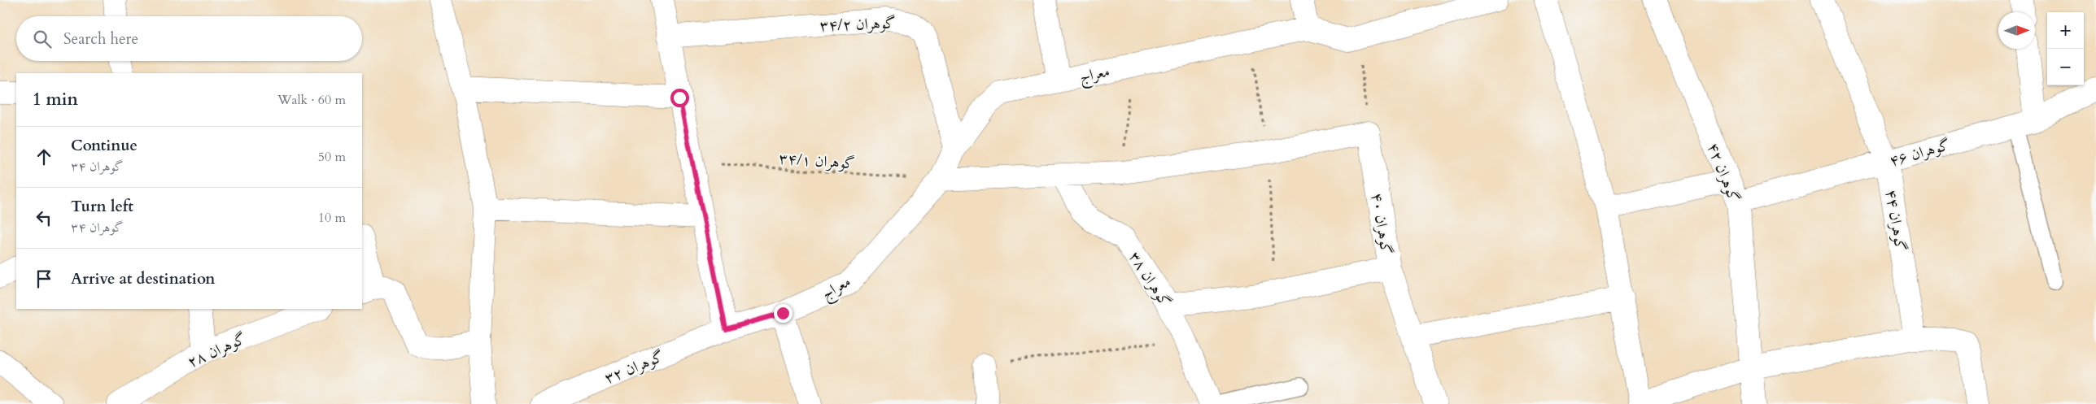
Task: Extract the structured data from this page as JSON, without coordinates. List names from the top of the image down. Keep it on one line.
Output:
{"streets":{"street":["گوهران ۳۴/۲","معراج","گوهران ۴۶","گوهران ۴۲","گوهران ۴۴","گوهران ۴۰","گوهران ۳۸","گوهران ۲۸","گوهران ۳۲"],"path":["گوهران ۳۴/۱"]},"crossings":[["گوهران ۳۴/۲","معراج"],["معراج","گوهران ۳۴/۱"],["معراج","گوهران ۳۲"],["گوهران ۴۶","گوهران ۴۲"],["گوهران ۴۶","گوهران ۴۴"]],"north":"right","page":{"map_buttons":["+","−"],"search":"Search here","heading":["1 min","Walk · 60 m"],"list":[["Continue","گوهران ۳۴","50 m"],["Turn left","گوهران ۳۴","10 m"],"Arrive at destination"]}}
